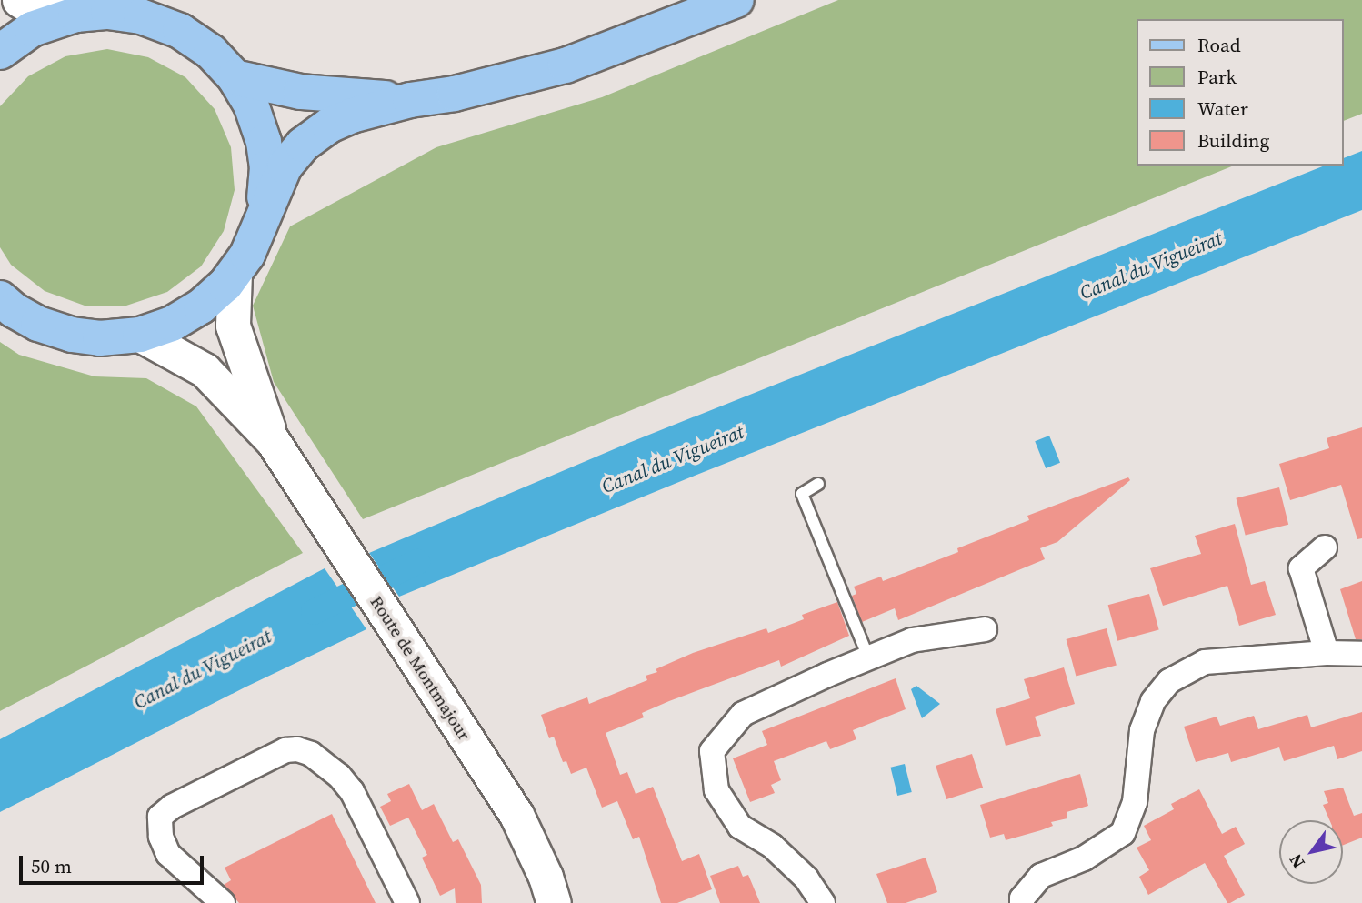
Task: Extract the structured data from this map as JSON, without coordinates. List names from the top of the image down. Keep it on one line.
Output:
{"streets":{"main road":["Route de Montmajour"]},"water":["Canal du Vigueirat"],"legend":["Road","Park","Water","Building"],"scale_bar":"50 m","north":"bottom left"}
